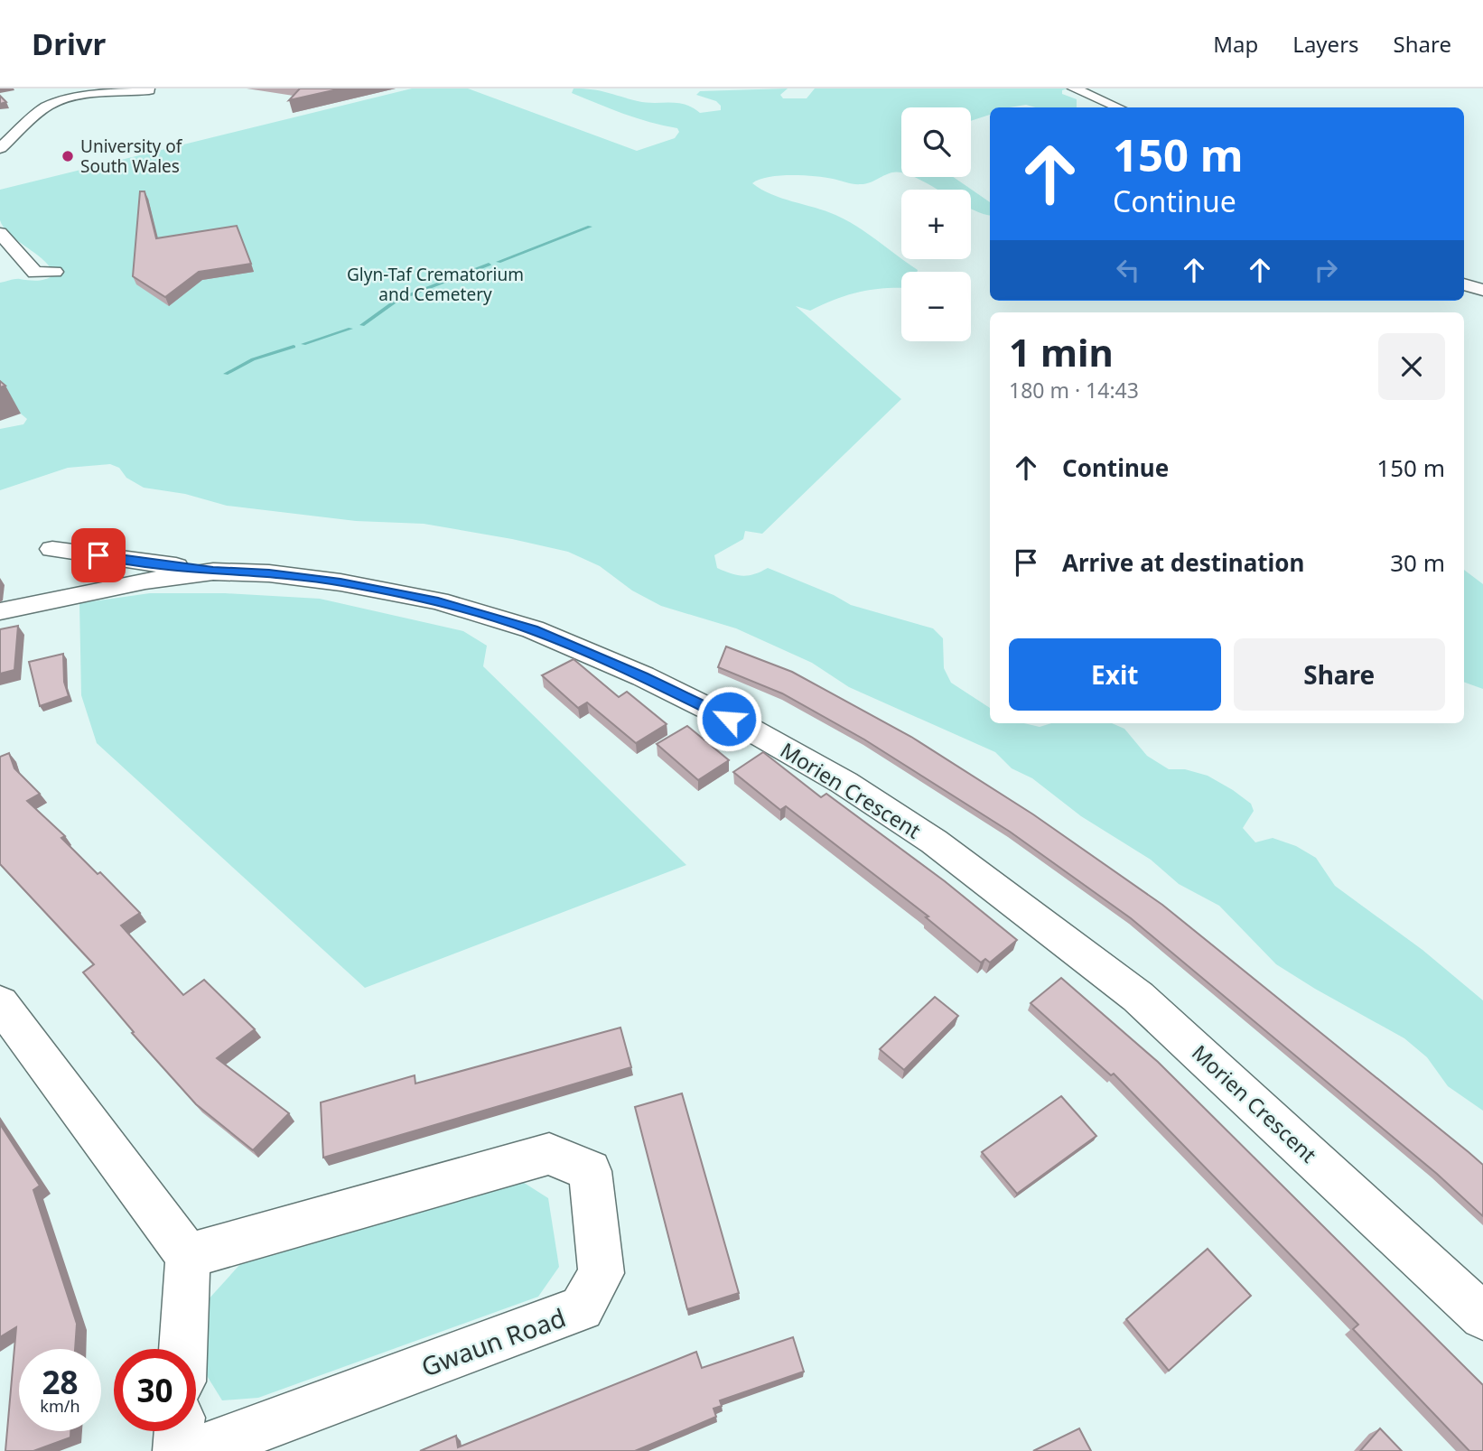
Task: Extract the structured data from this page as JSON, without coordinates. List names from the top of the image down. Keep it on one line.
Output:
{"streets":{"street":["Morien Crescent","Gwaun Road"]},"parks":["Glyn-Taf Crematorium and Cemetery"],"places":["University of South Wales"],"page":{"header":"Drivr","nav":["Map","Layers","Share"],"map_buttons":["+","−"],"turn":["150 m","Continue"],"heading":["1 min","180 m · 14:43"],"list":[{"name":"Continue","value":"150 m"},{"name":"Arrive at destination","value":"30 m"}],"buttons":["Exit","Share"],"speed":"28 km/h","limit":"30"}}
